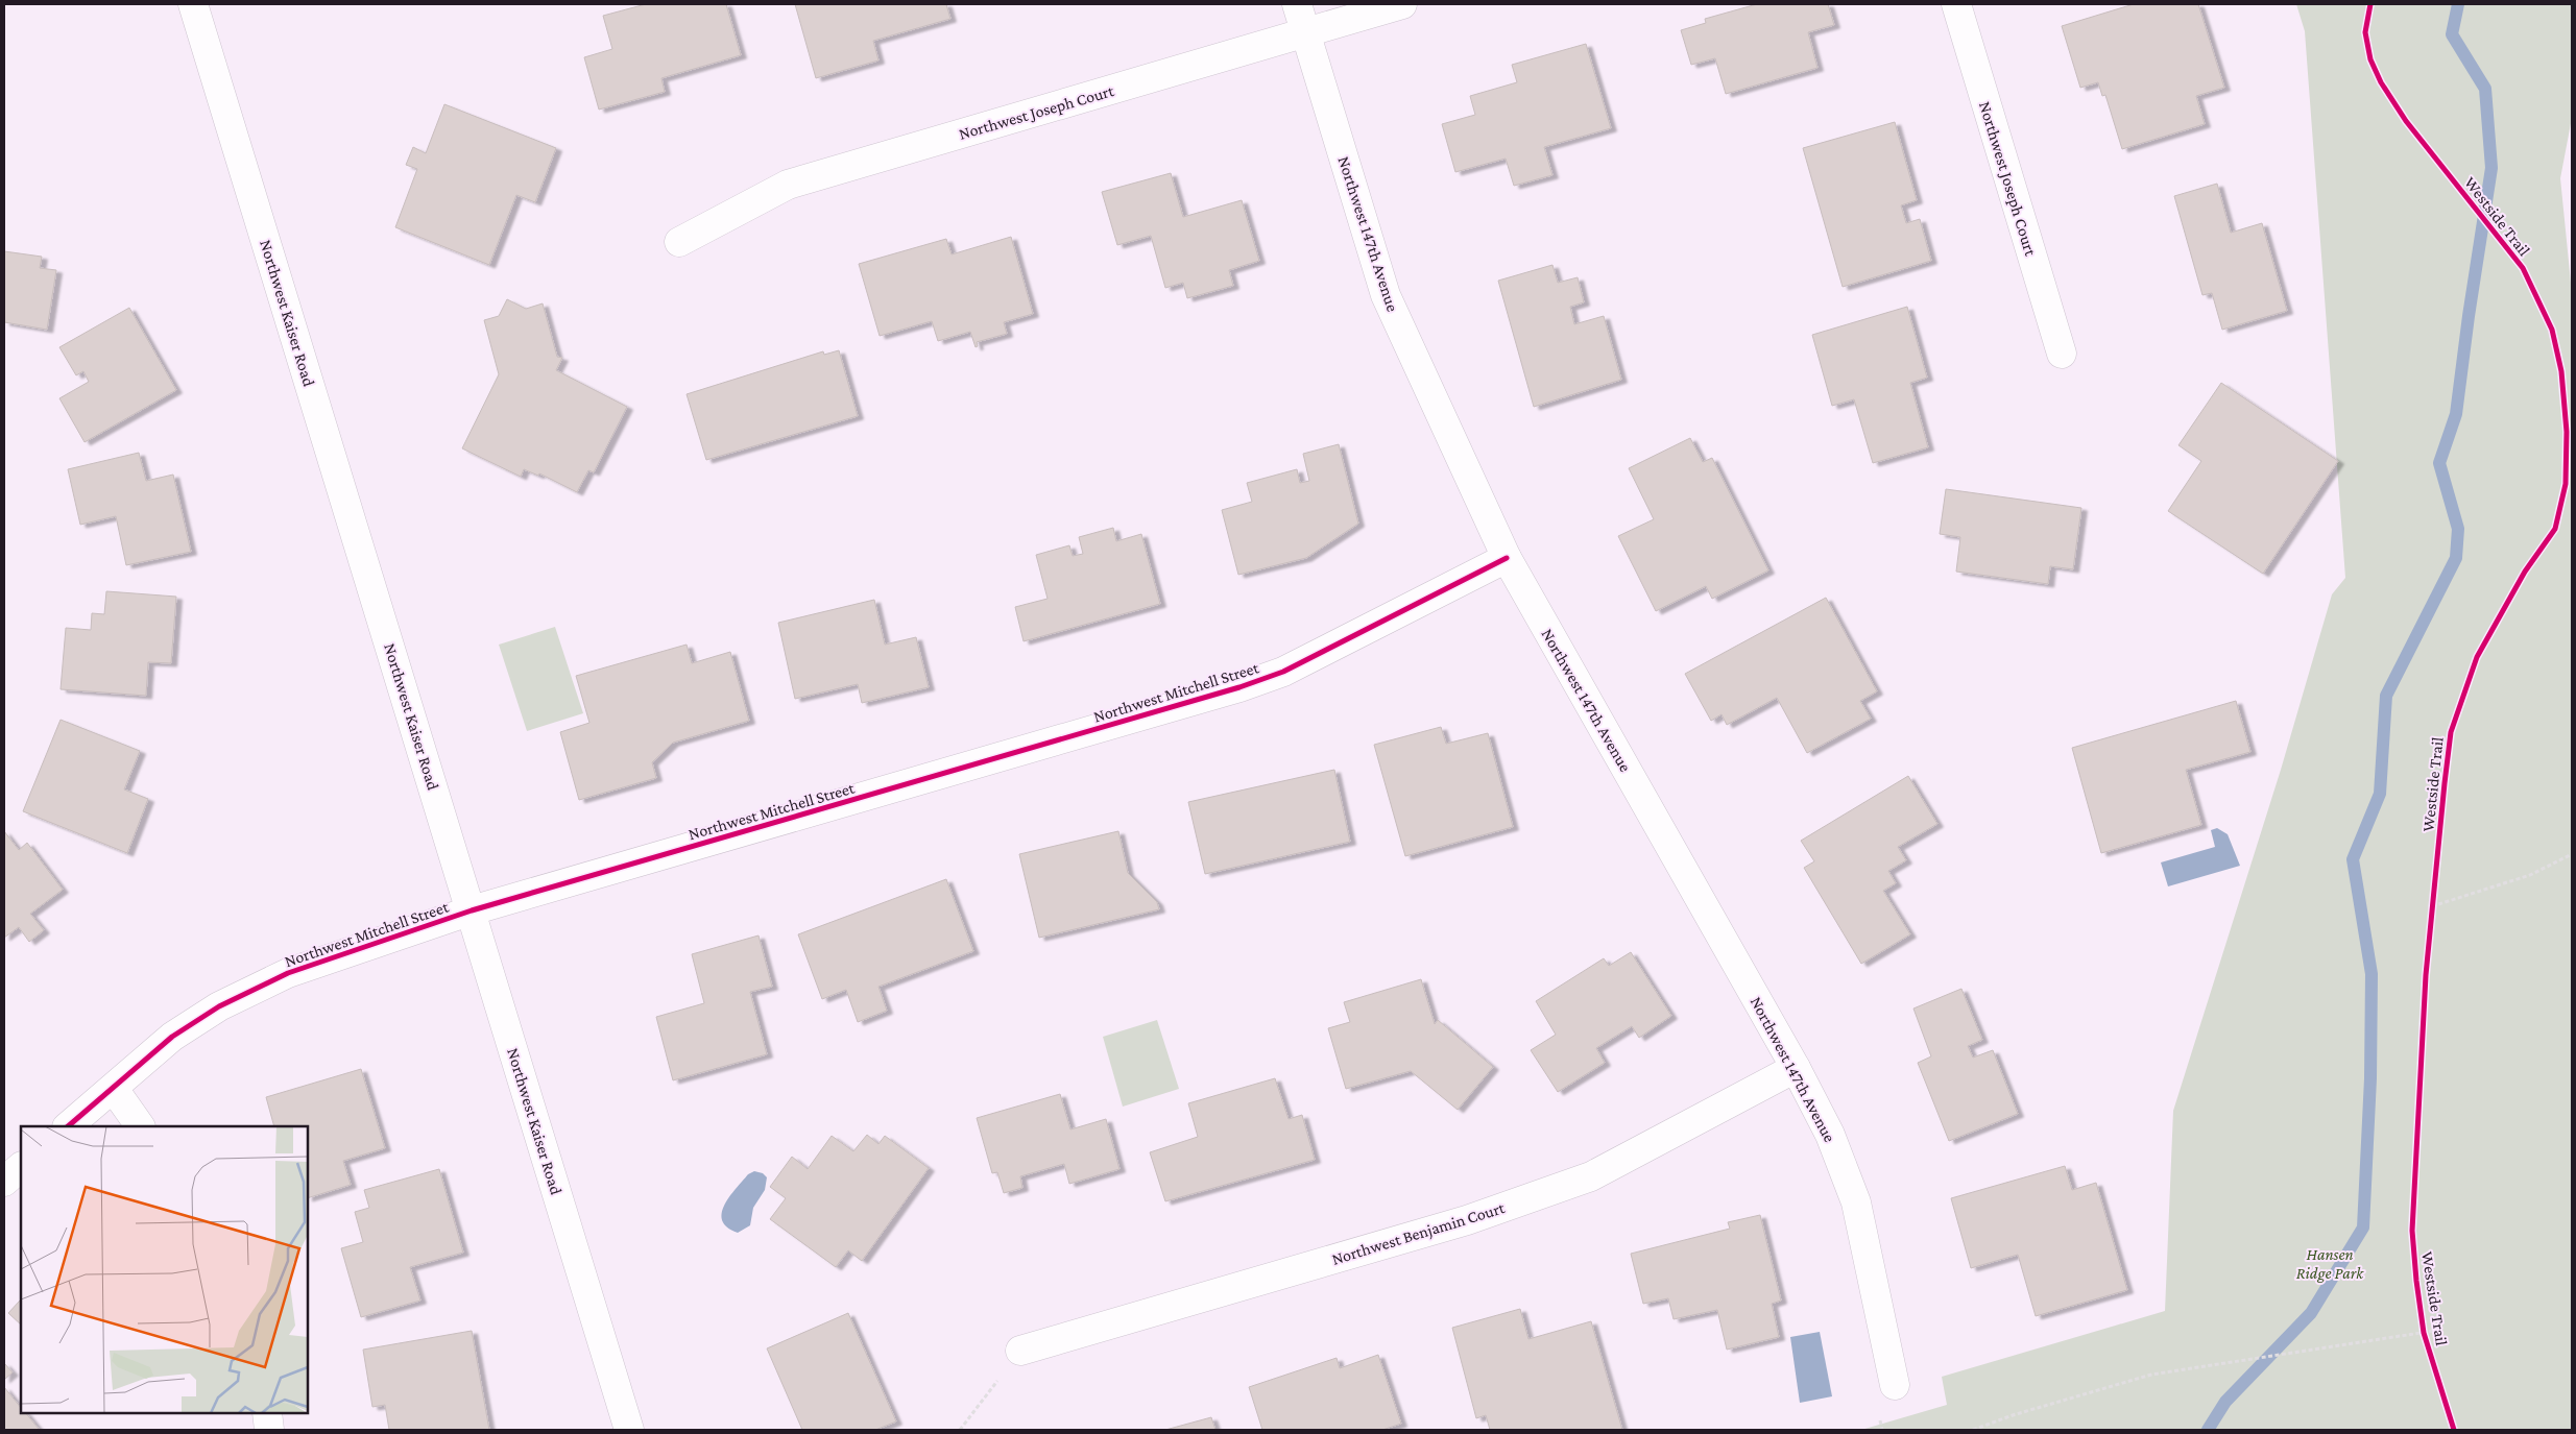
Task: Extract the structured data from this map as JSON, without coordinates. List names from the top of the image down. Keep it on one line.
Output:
{"streets":{"street":["Northwest Joseph Court","Northwest 147th Avenue","Northwest Kaiser Road","Northwest Mitchell Street","Northwest Benjamin Court"],"cycle path":["Westside Trail"]},"crossings":[["Northwest Joseph Court","Northwest 147th Avenue"],["Northwest 147th Avenue","Northwest Mitchell Street"],["Northwest 147th Avenue","Northwest Benjamin Court"],["Northwest Kaiser Road","Northwest Mitchell Street"]],"parks":["Hansen Ridge Park"]}
